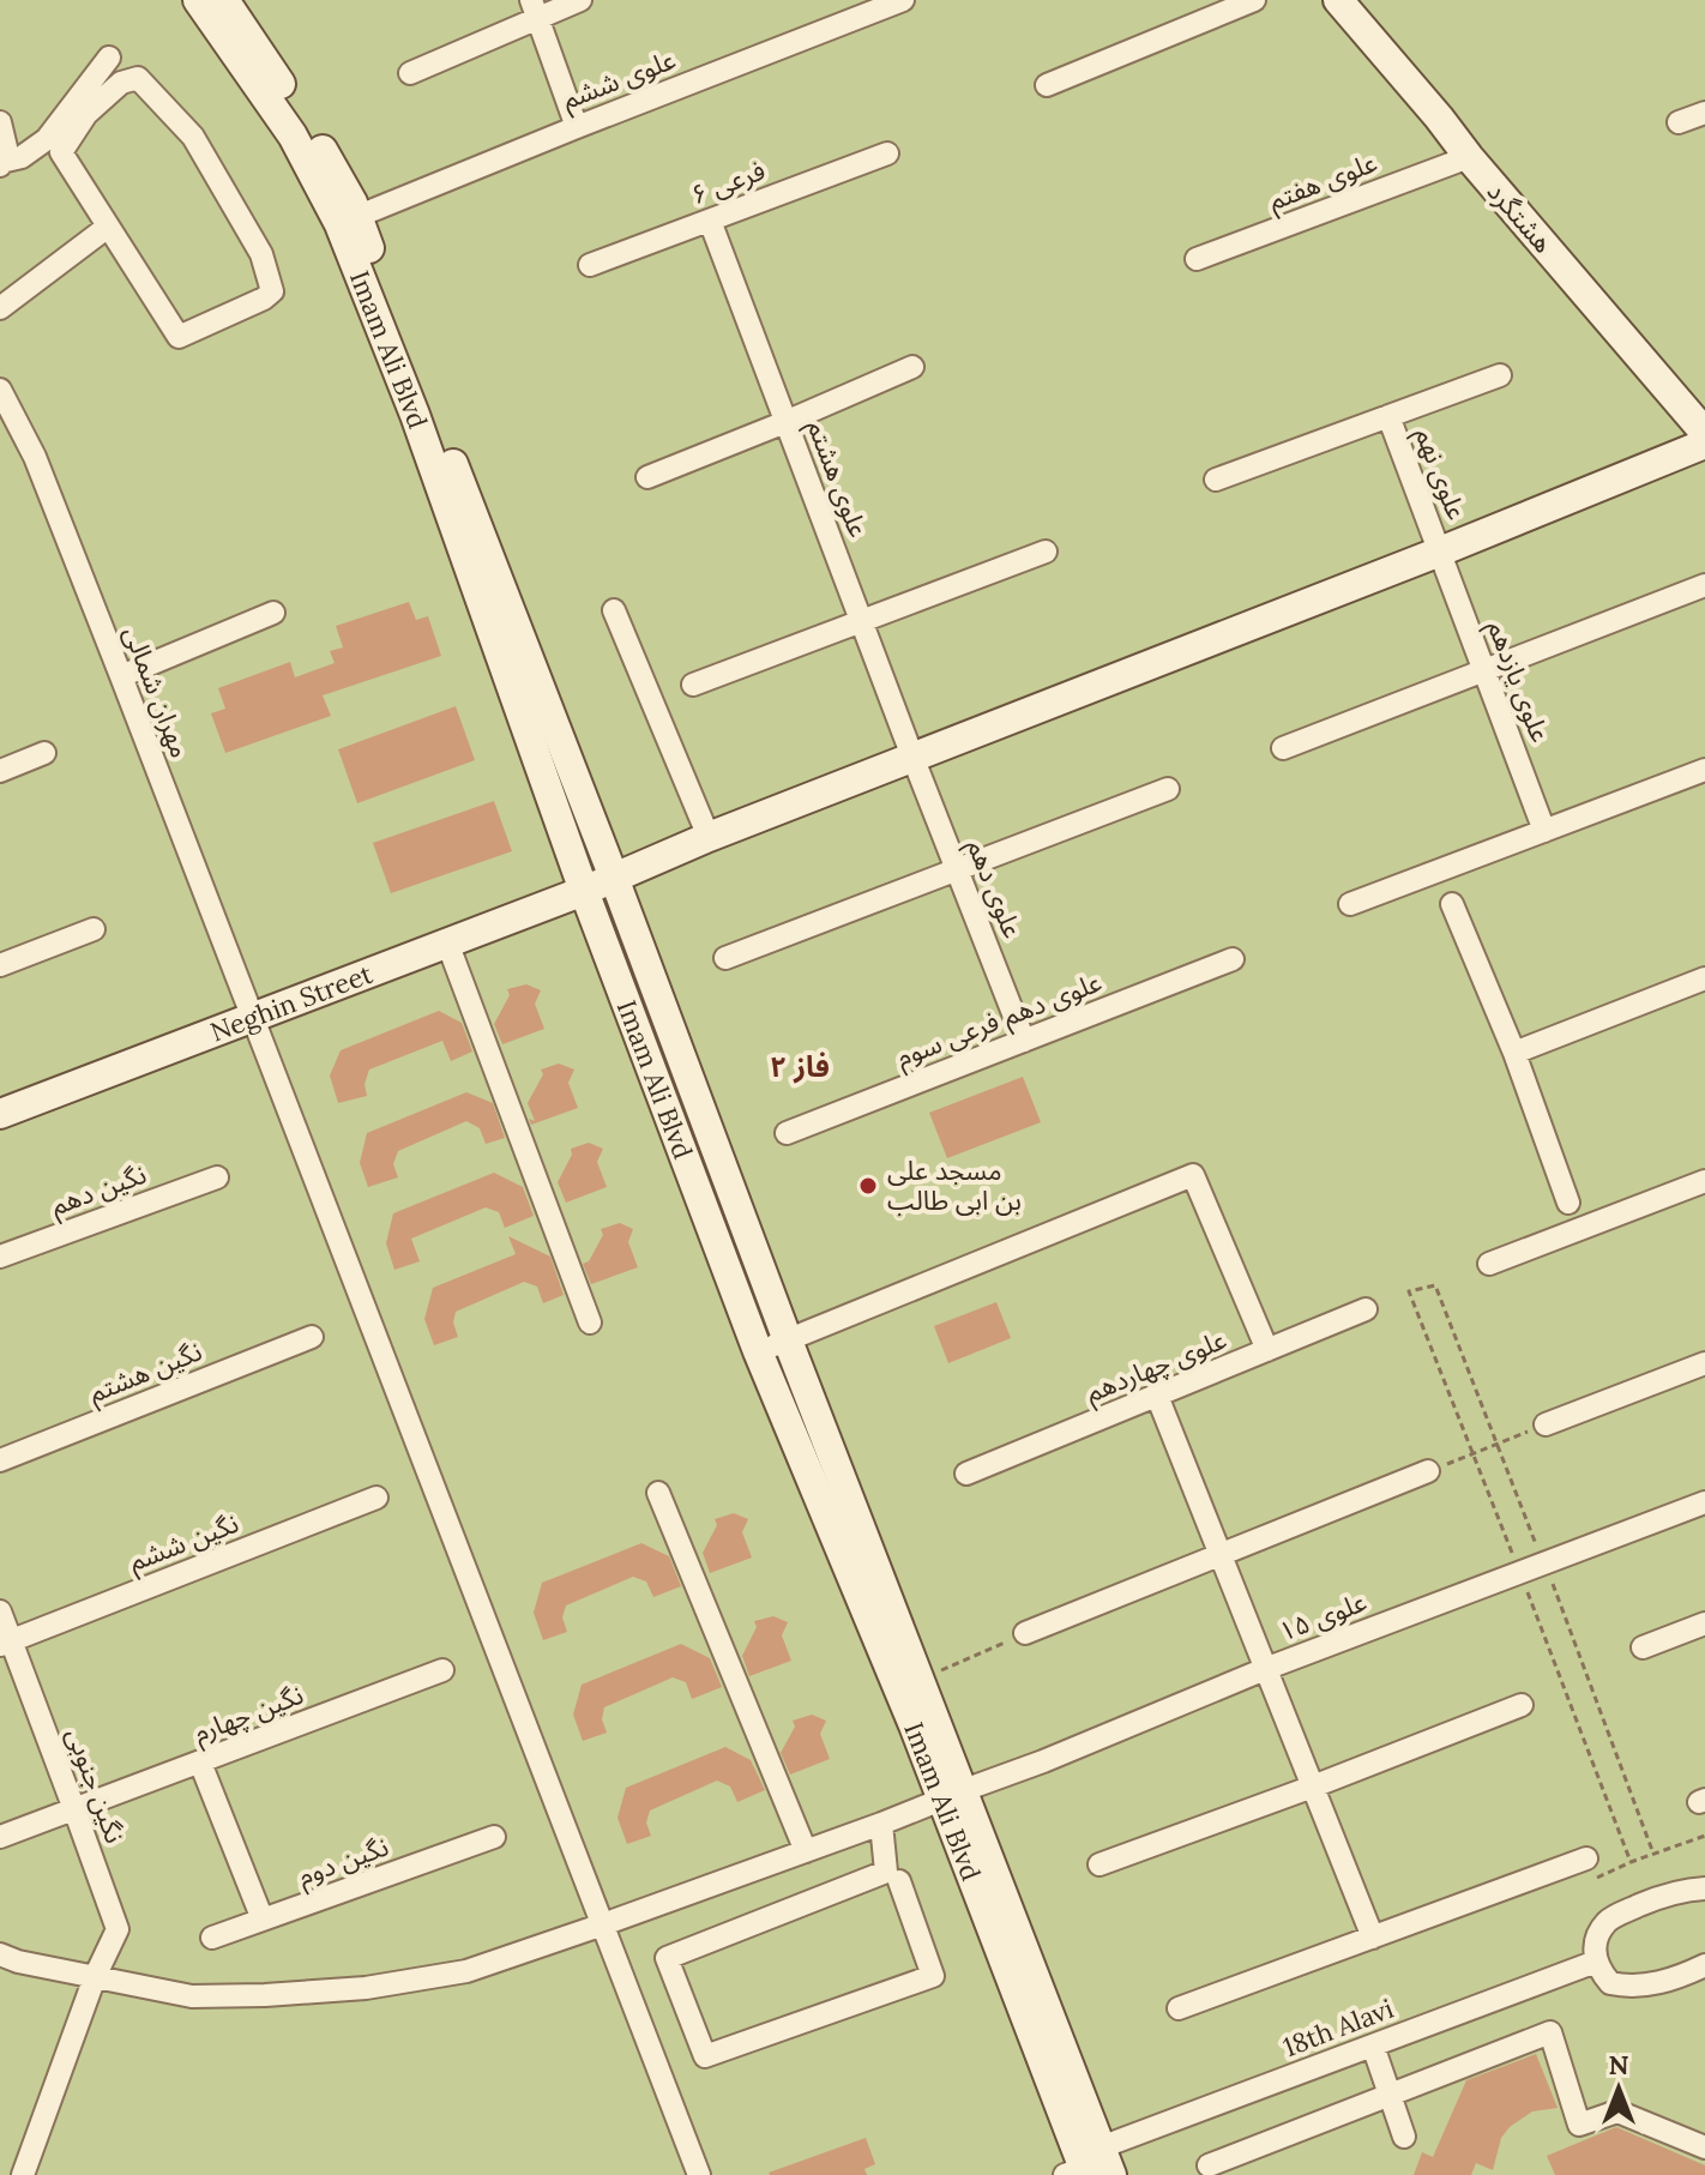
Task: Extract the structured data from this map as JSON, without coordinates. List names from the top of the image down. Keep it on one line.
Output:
{"streets":{"street":["علوی ششم","علوی هفتم","فرعی ۶","هشتگرد","Imam Ali Blvd","علوی نهم","علوی هشتم","علوی یازدهم","مهران شمالی","علوی دهم","Neghin Street","علوی دهم فرعی سوم","نگین دهم","علوی چهاردهم","نگین هشتم","نگین ششم","علوی ۱۵","نگین چهارم","نگین جنوبی","نگین دوم","18th Alavi"]},"crossings":[["علوی ششم","Imam Ali Blvd"],["علوی هفتم","هشتگرد"],["فرعی ۶","علوی هشتم"],["Imam Ali Blvd","Neghin Street"],["Imam Ali Blvd","علوی ۱۵"],["Imam Ali Blvd","18th Alavi"],["علوی نهم","علوی یازدهم"],["علوی نهم","Neghin Street"],["علوی هشتم","علوی دهم"],["علوی هشتم","Neghin Street"],["علوی یازدهم","Neghin Street"],["مهران شمالی","Neghin Street"],["مهران شمالی","علوی ۱۵"],["علوی دهم","Neghin Street"],["علوی دهم","علوی دهم فرعی سوم"],["نگین ششم","نگین جنوبی"],["علوی ۱۵","نگین جنوبی"],["نگین چهارم","نگین جنوبی"]],"districts":["فاز ۲"],"places":["مسجد علی بن ابی طالب"],"north":"top"}
